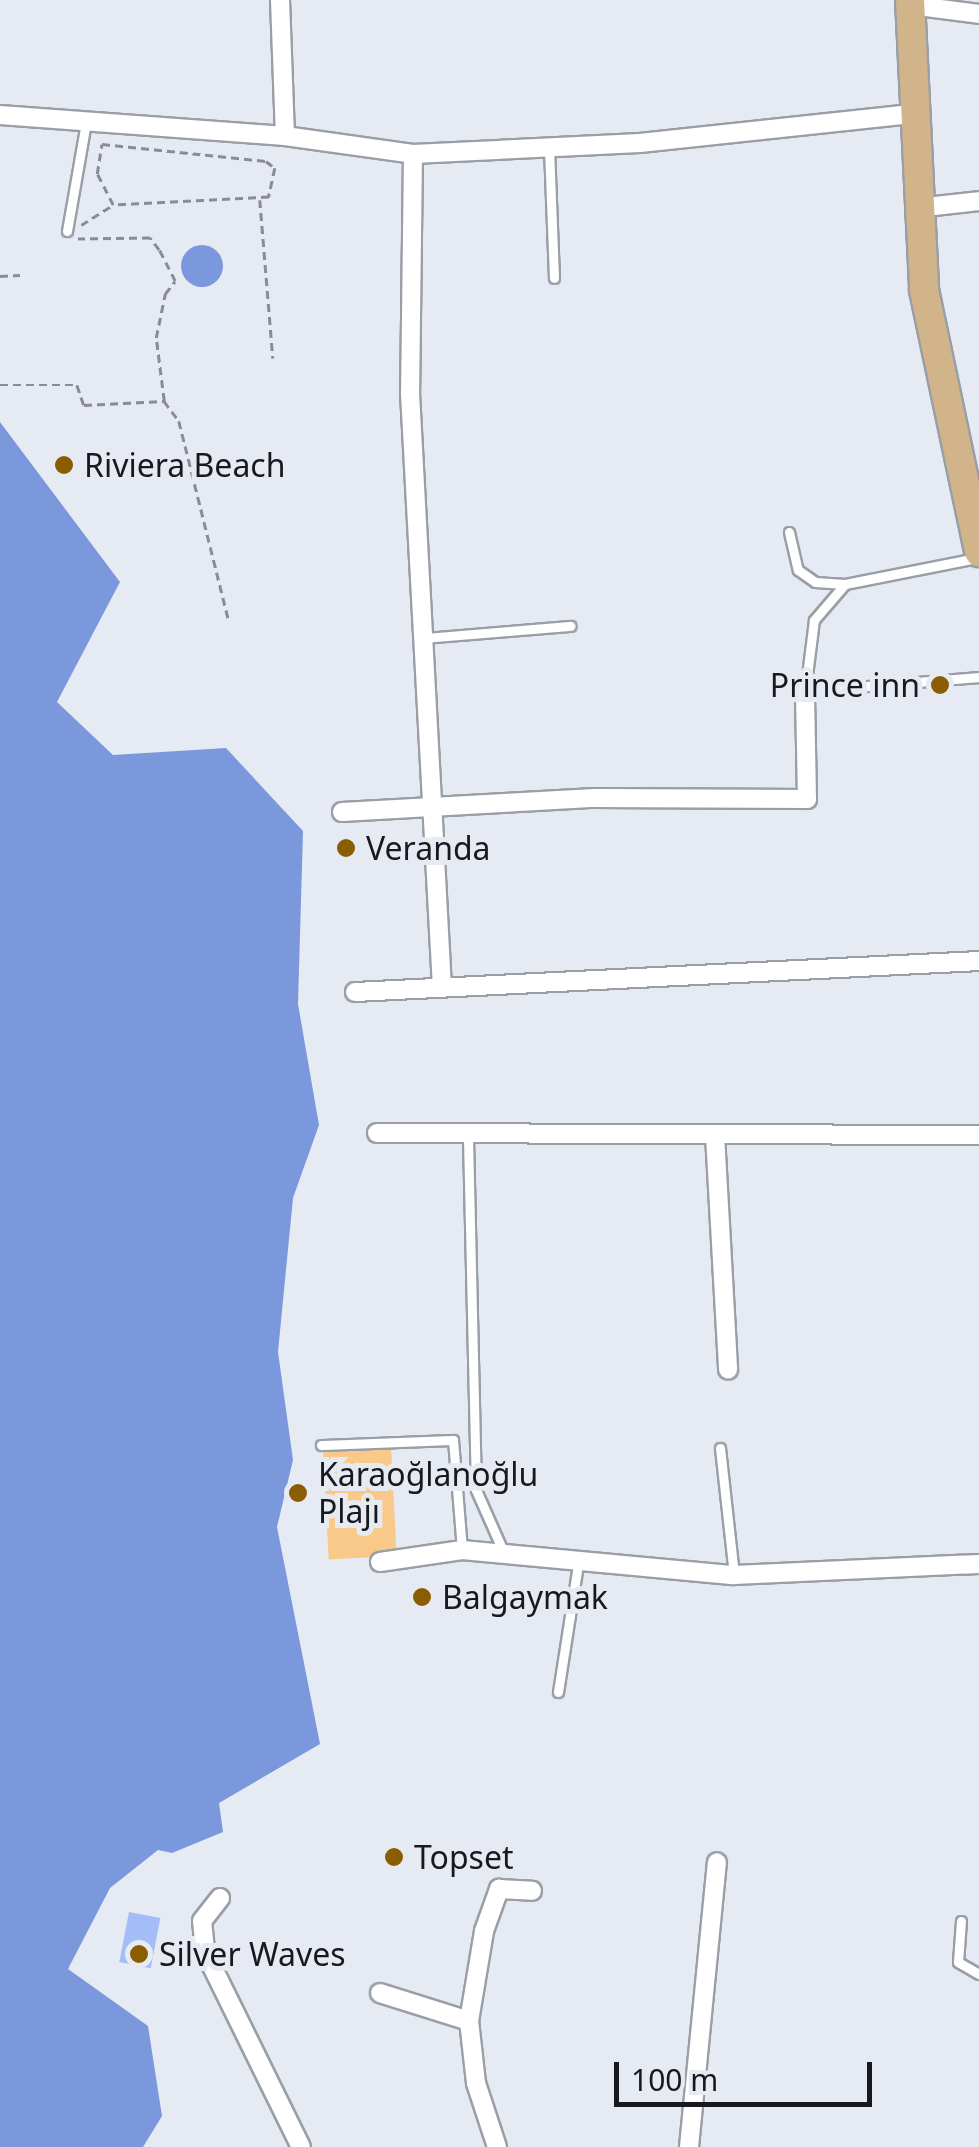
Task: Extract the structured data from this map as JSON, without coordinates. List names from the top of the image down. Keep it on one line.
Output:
{"places":["Riviera Beach","Prince inn","Veranda","Karaoğlanoğlu Plajı","Balgaymak","Topset","Silver Waves"],"scale_bar":"100 m"}
